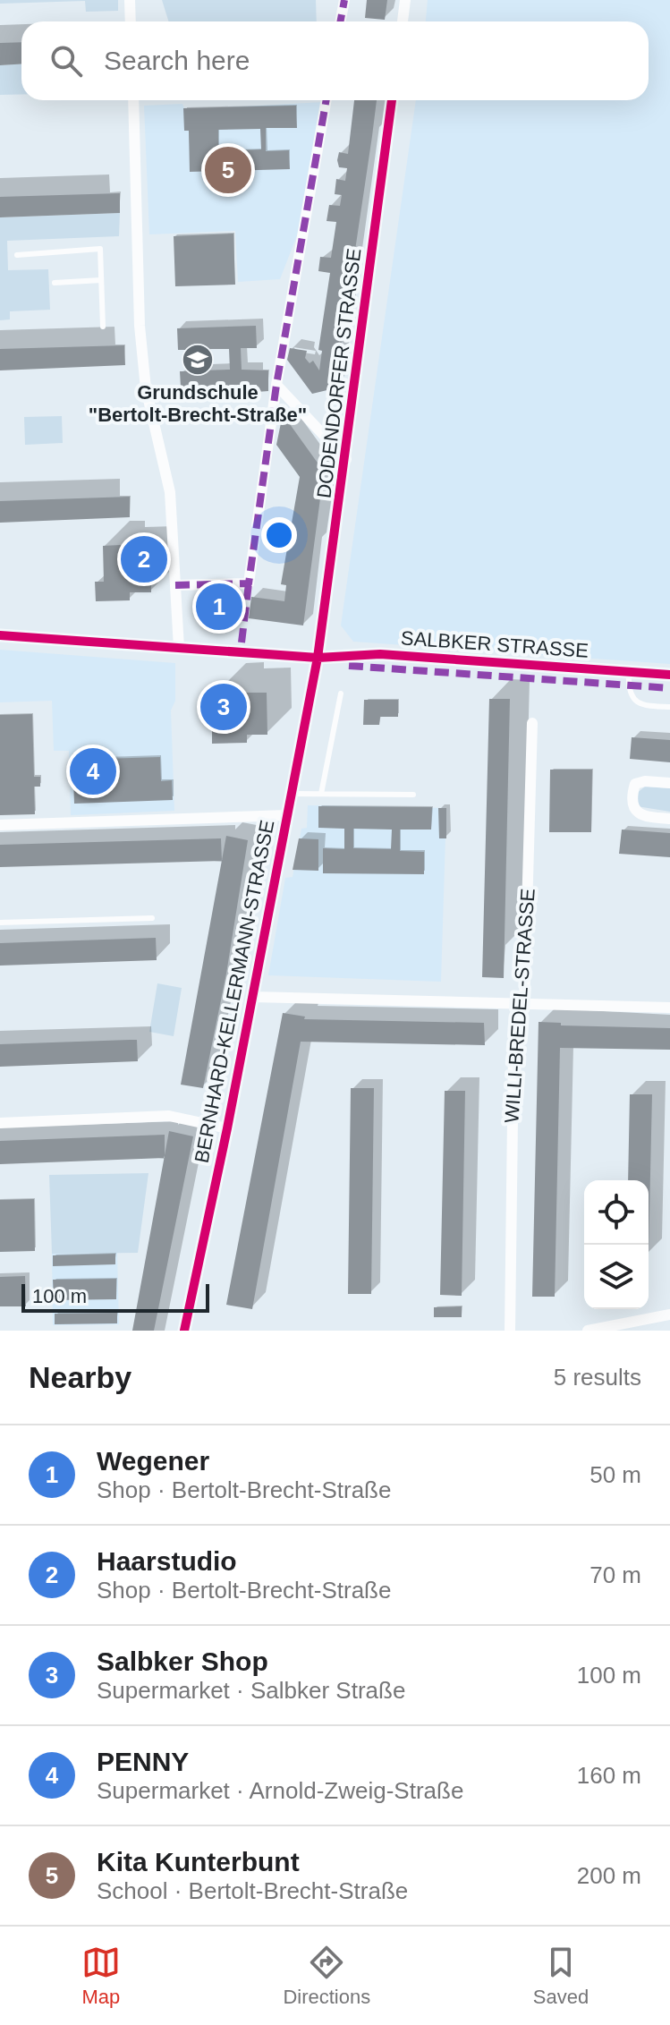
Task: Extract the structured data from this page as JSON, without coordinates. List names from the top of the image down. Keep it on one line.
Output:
{"streets":{"street":["DODENDORFER STRASSE","SALBKER STRASSE","BERNHARD-KELLERMANN-STRASSE","WILLI-BREDEL-STRASSE"]},"crossings":[["DODENDORFER STRASSE","SALBKER STRASSE"],["DODENDORFER STRASSE","BERNHARD-KELLERMANN-STRASSE"],["SALBKER STRASSE","BERNHARD-KELLERMANN-STRASSE"]],"places":{"school or university":["Grundschule \"Bertolt-Brecht-Straße\""]},"scale_bar":"100 m","page":{"search":"Search here","pins":["5","2","1","3","4"],"scale":"100 m","heading":["Nearby","5 results"],"list":[{"mark":"1","name":"Wegener","note":"Shop · Bertolt-Brecht-Straße","value":"50 m"},{"mark":"2","name":"Haarstudio","note":"Shop · Bertolt-Brecht-Straße","value":"70 m"},{"mark":"3","name":"Salbker Shop","note":"Supermarket · Salbker Straße","value":"100 m"},{"mark":"4","name":"PENNY","note":"Supermarket · Arnold-Zweig-Straße","value":"160 m"},{"mark":"5","name":"Kita Kunterbunt","note":"School · Bertolt-Brecht-Straße","value":"200 m"}],"nav":["Map","Directions","Saved"]}}
